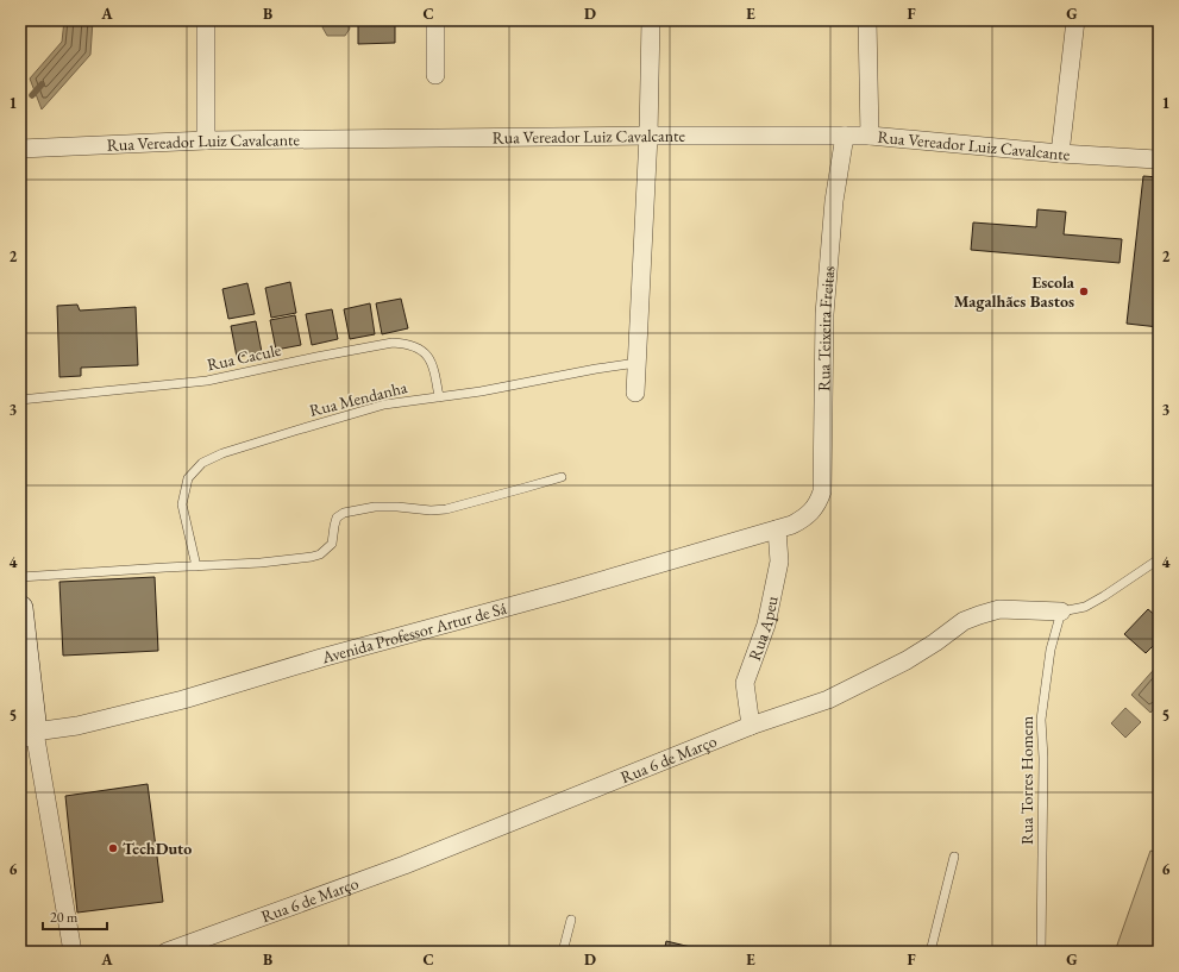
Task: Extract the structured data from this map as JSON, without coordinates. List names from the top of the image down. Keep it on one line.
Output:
{"streets":{"street":["Rua Vereador Luiz Cavalcante","Rua Teixeira Freitas","Rua Apeu","Avenida Professor Artur de Sá","Rua 6 de Março"],"lane":["Rua Cacule","Rua Mendanha","Rua Torres Homem"]},"crossings":[["Rua Vereador Luiz Cavalcante","Rua Teixeira Freitas"],["Rua Teixeira Freitas","Avenida Professor Artur de Sá"],["Rua Cacule","Rua Mendanha"],["Rua Apeu","Avenida Professor Artur de Sá"],["Rua Apeu","Rua 6 de Março"],["Rua 6 de Março","Rua Torres Homem"]],"places":["Escola Magalhães Bastos","TechDuto"],"scale_bar":"20 m","grid":{"columns":["A","B","C","D","E","F","G"],"rows":["1","2","3","4","5","6"]}}
